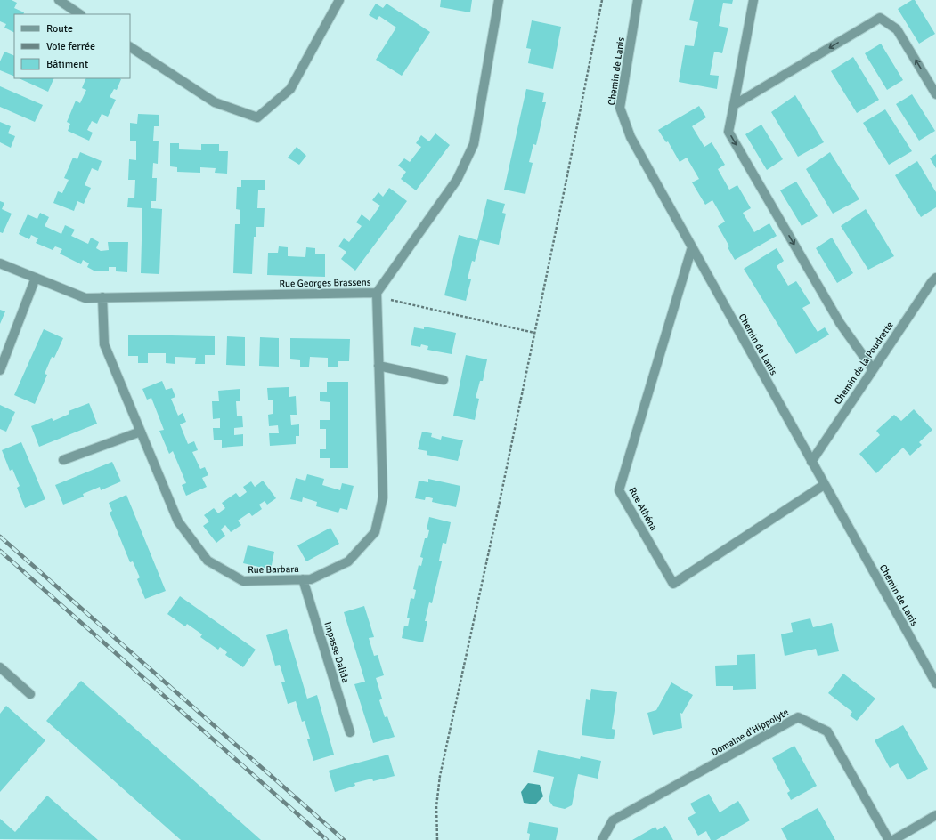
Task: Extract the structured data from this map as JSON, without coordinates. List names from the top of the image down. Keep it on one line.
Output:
{"streets":{"street":["Chemin de Lanis","Rue Georges Brassens","Chemin de la Poudrette","Rue Athéna","Rue Barbara","Impasse Dalida","Domaine d'Hippolyte"]},"crossings":[["Chemin de Lanis","Chemin de la Poudrette"],["Chemin de Lanis","Rue Athéna"],["Rue Georges Brassens","Rue Barbara"],["Rue Barbara","Impasse Dalida"]],"legend":["Route","Voie ferrée","Bâtiment"]}
